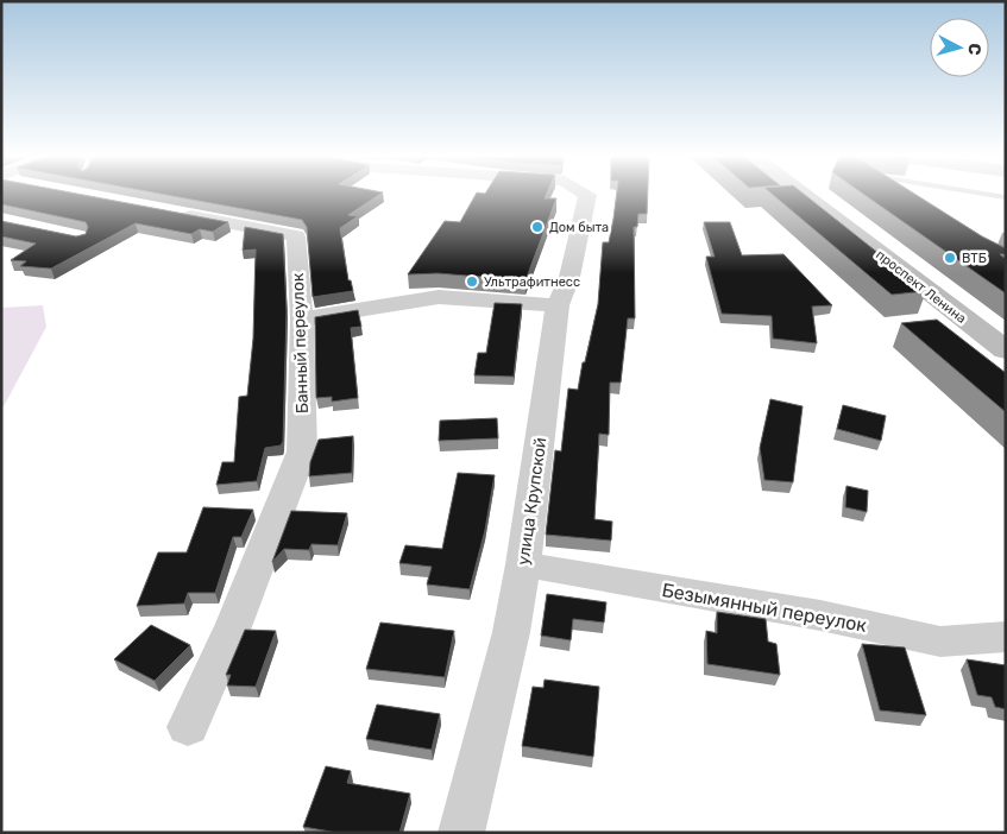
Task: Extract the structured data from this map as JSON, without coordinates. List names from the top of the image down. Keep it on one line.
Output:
{"streets":{"main road":["проспект Ленина"],"street":["Банный переулок","улица Крупской","Безымянный переулок"]},"crossings":[["улица Крупской","Безымянный переулок"]],"places":["Дом быта","ВТБ","Ультрафитнесс"],"north":"right"}
